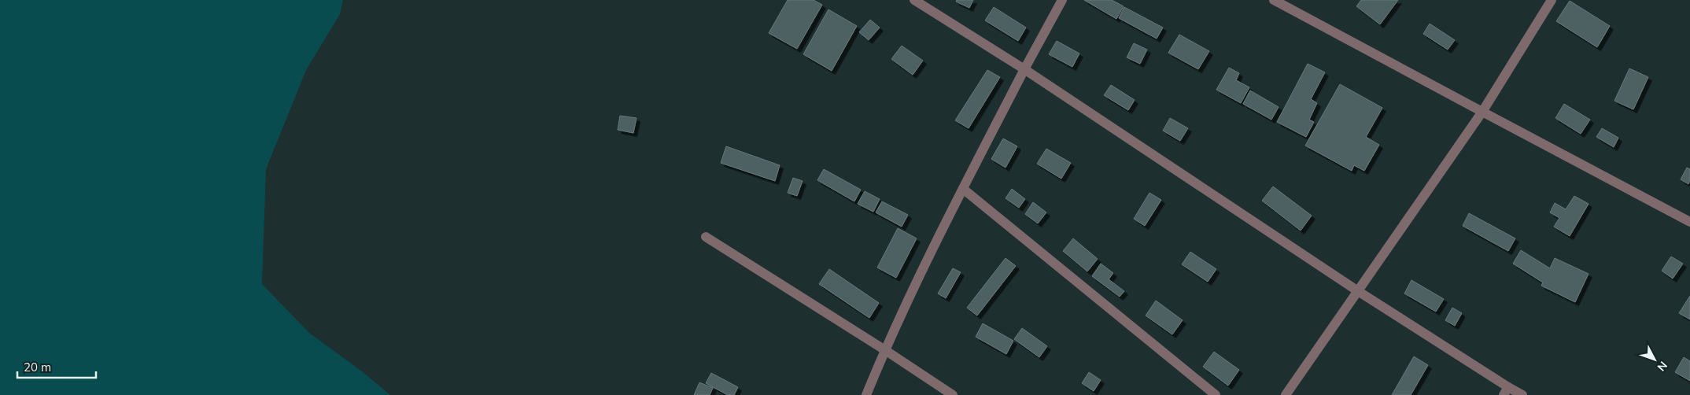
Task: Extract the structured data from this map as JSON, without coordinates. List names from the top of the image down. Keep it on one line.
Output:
{"scale_bar":"20 m","north":"bottom right"}
